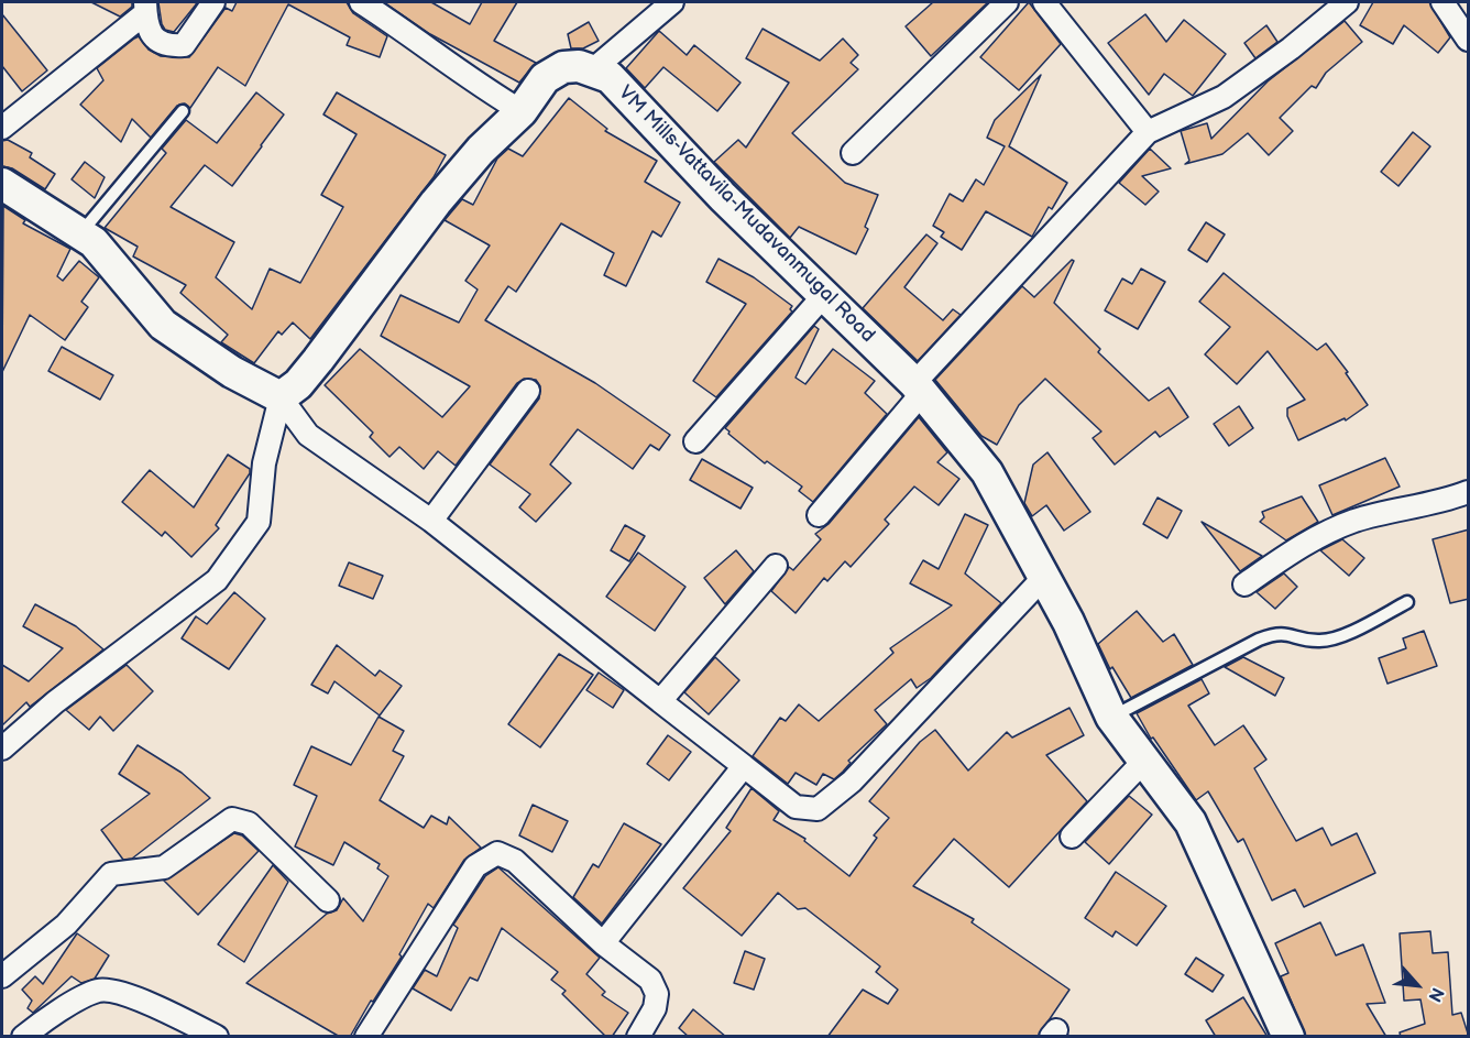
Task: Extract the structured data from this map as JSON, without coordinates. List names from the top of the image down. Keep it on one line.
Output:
{"streets":{"street":["VM Mills-Vattavila-Mudavanmugal Road"]},"north":"bottom right"}
